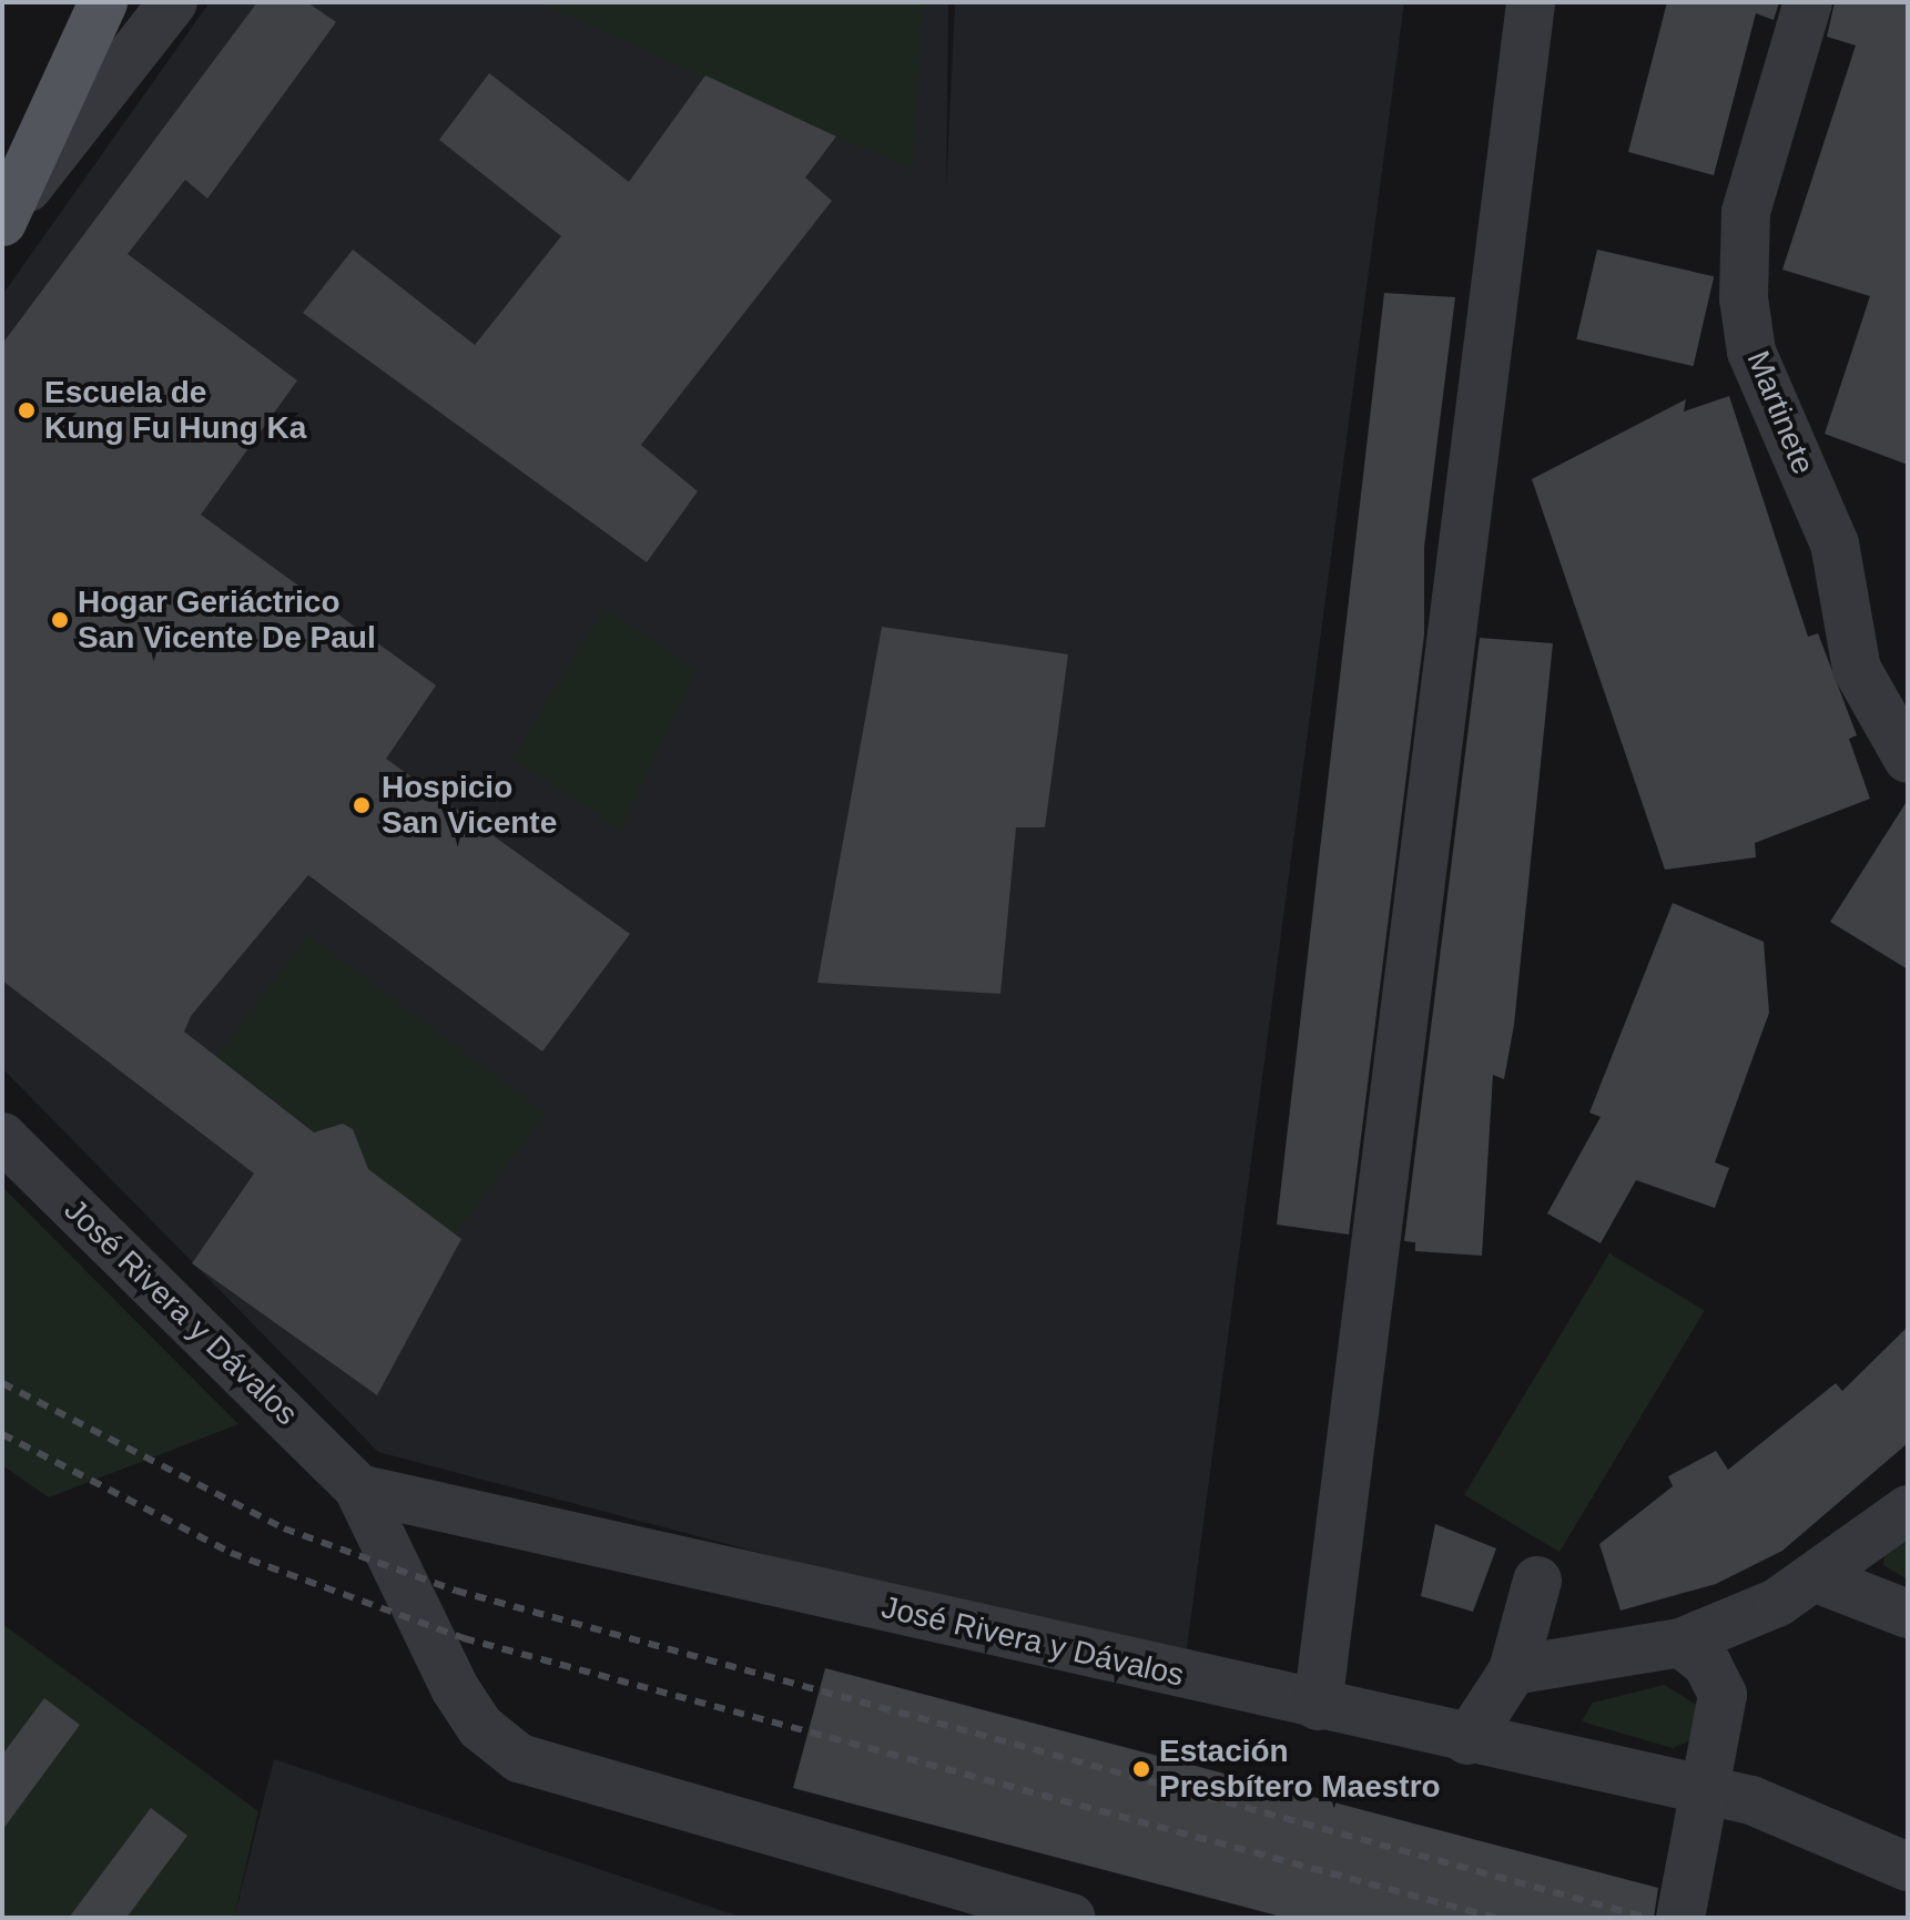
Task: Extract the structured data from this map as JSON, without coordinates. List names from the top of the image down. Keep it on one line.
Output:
{"streets":{"street":["Martinete","José Rivera y Dávalos"]},"places":["Escuela de Kung Fu Hung Ka","Hogar Geriáctrico San Vicente De Paul","Hospicio San Vicente","Estación Presbítero Maestro"]}
